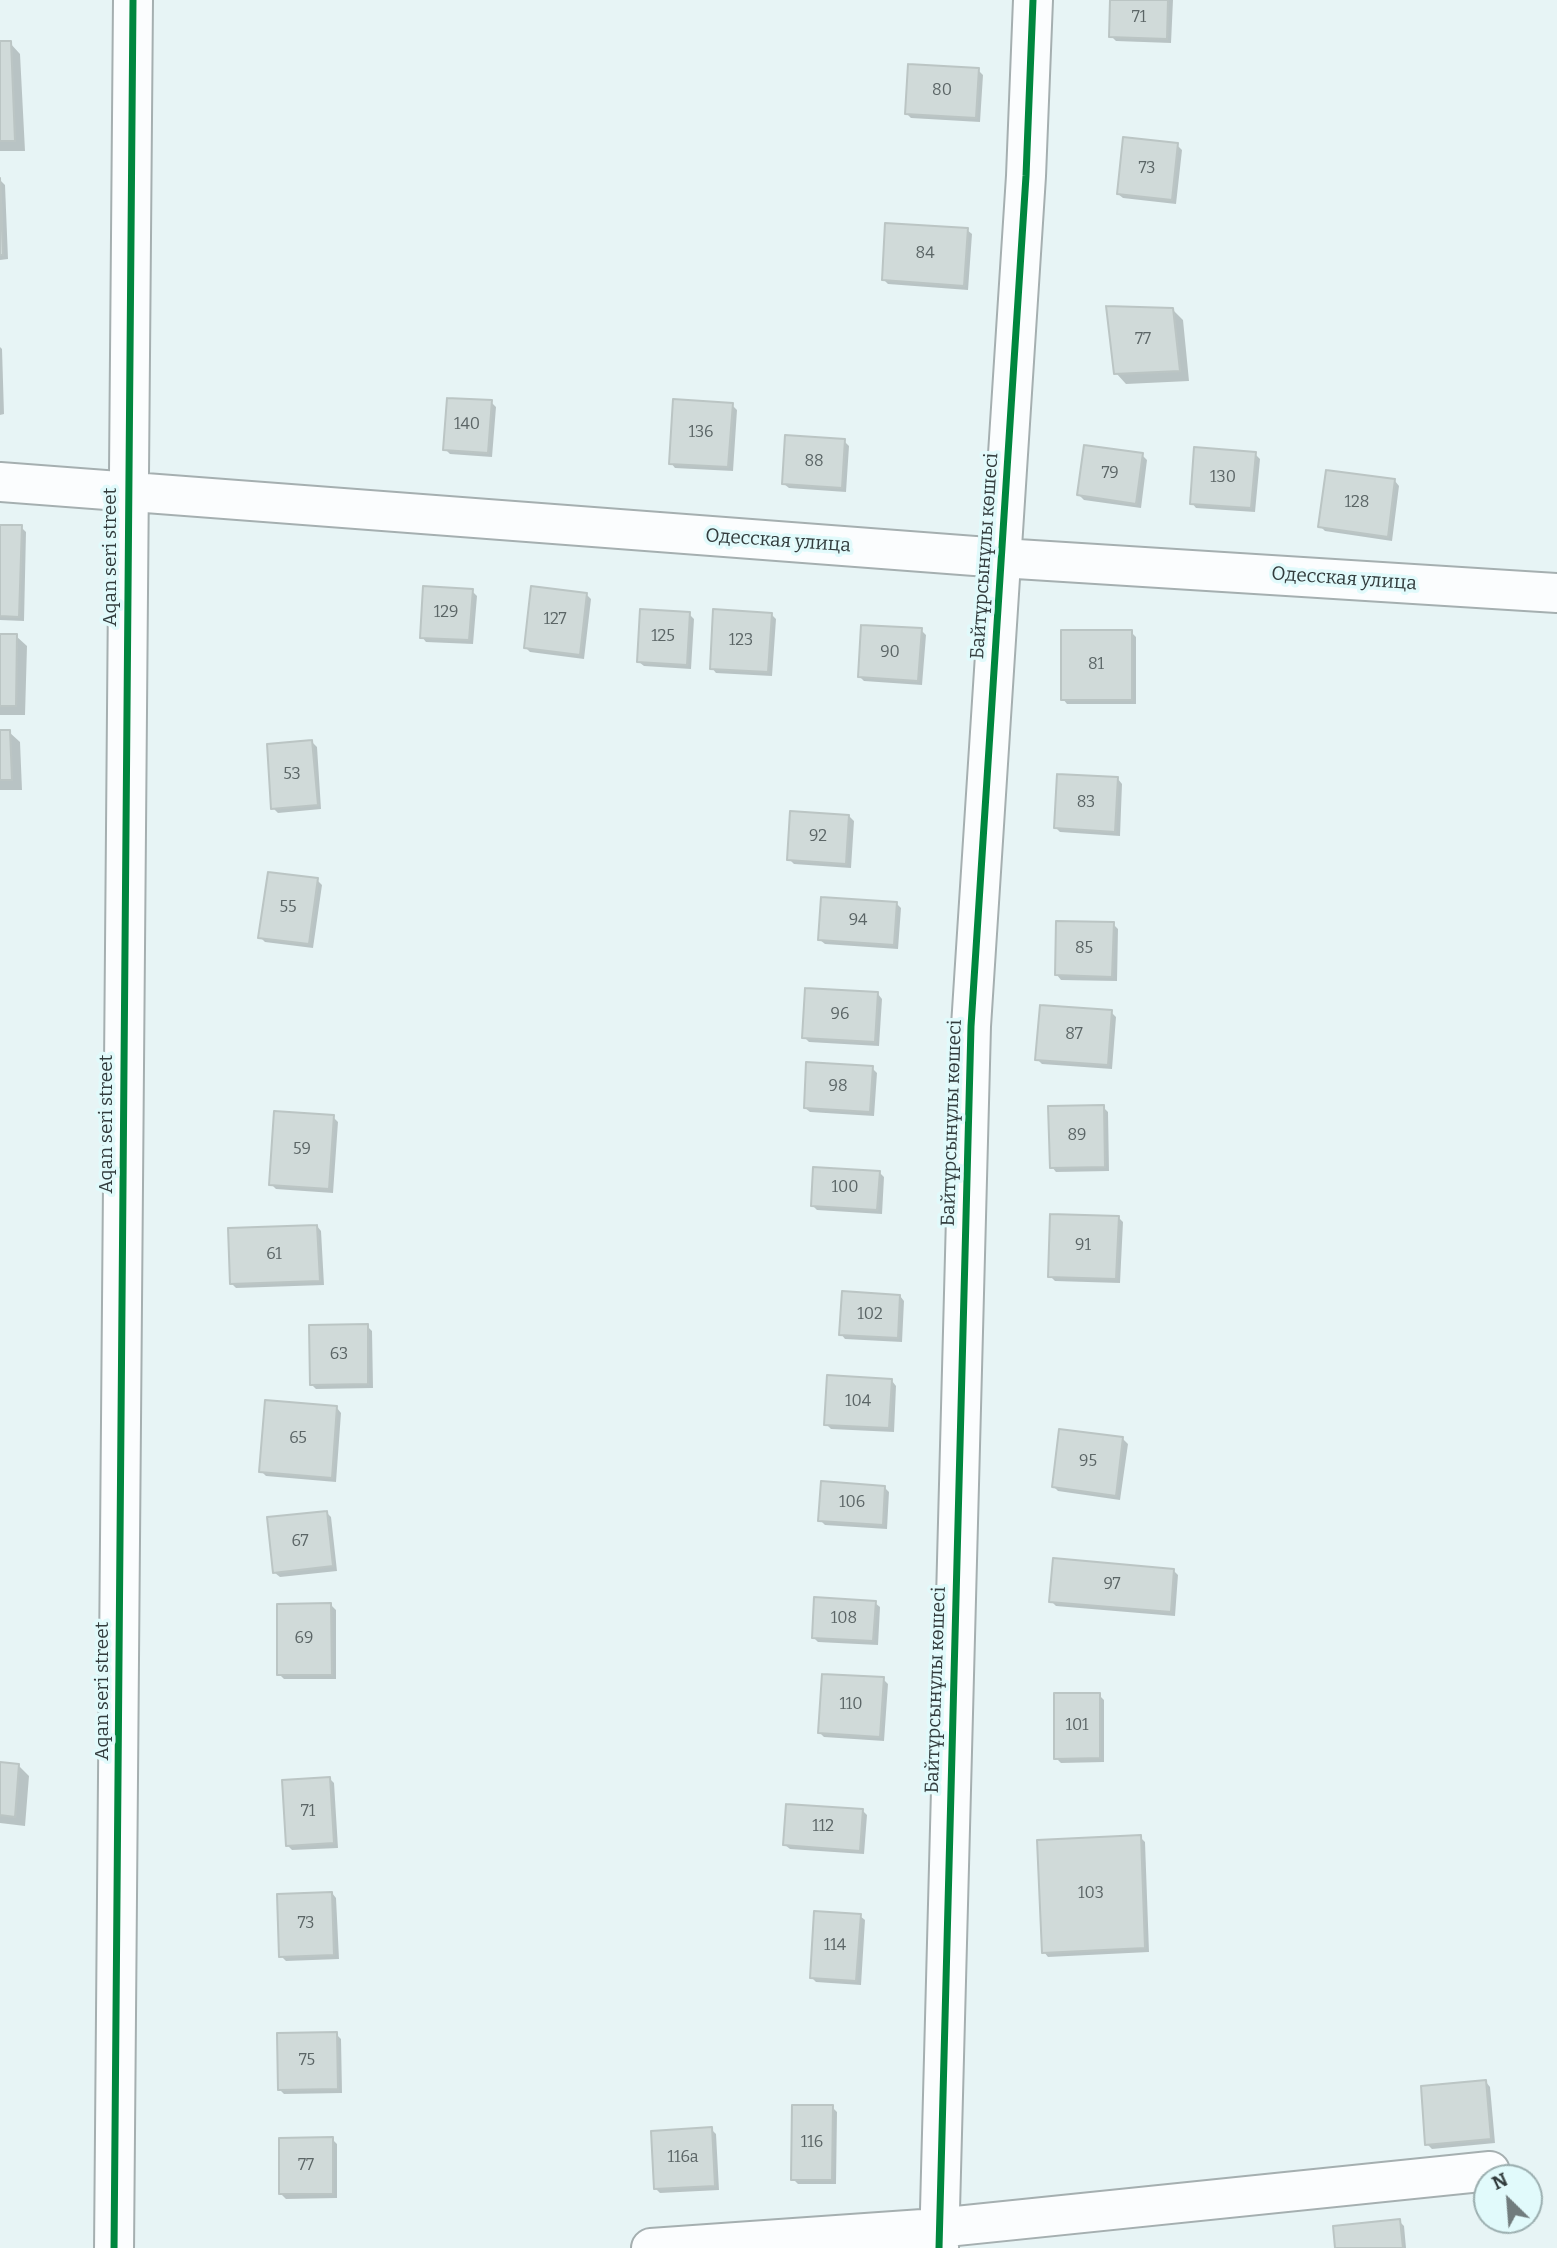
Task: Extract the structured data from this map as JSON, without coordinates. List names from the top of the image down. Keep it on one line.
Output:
{"streets":{"street":["Одесская улица","Байтұрсынұлы көшесі","Aqan seri street"]},"crossings":[["Одесская улица","Байтұрсынұлы көшесі"],["Одесская улица","Aqan seri street"]],"house_numbers":["71","80","73","84","77","140","136","88","79","130","128","129","127","125","123","90","81","53","83","92","55","94","85","96","87","98","89","59","100","91","61","102","63","104","65","95","106","67","97","108","69","110","101","71","112","103","73","114","75","116","116а","77"],"north":"top left"}
